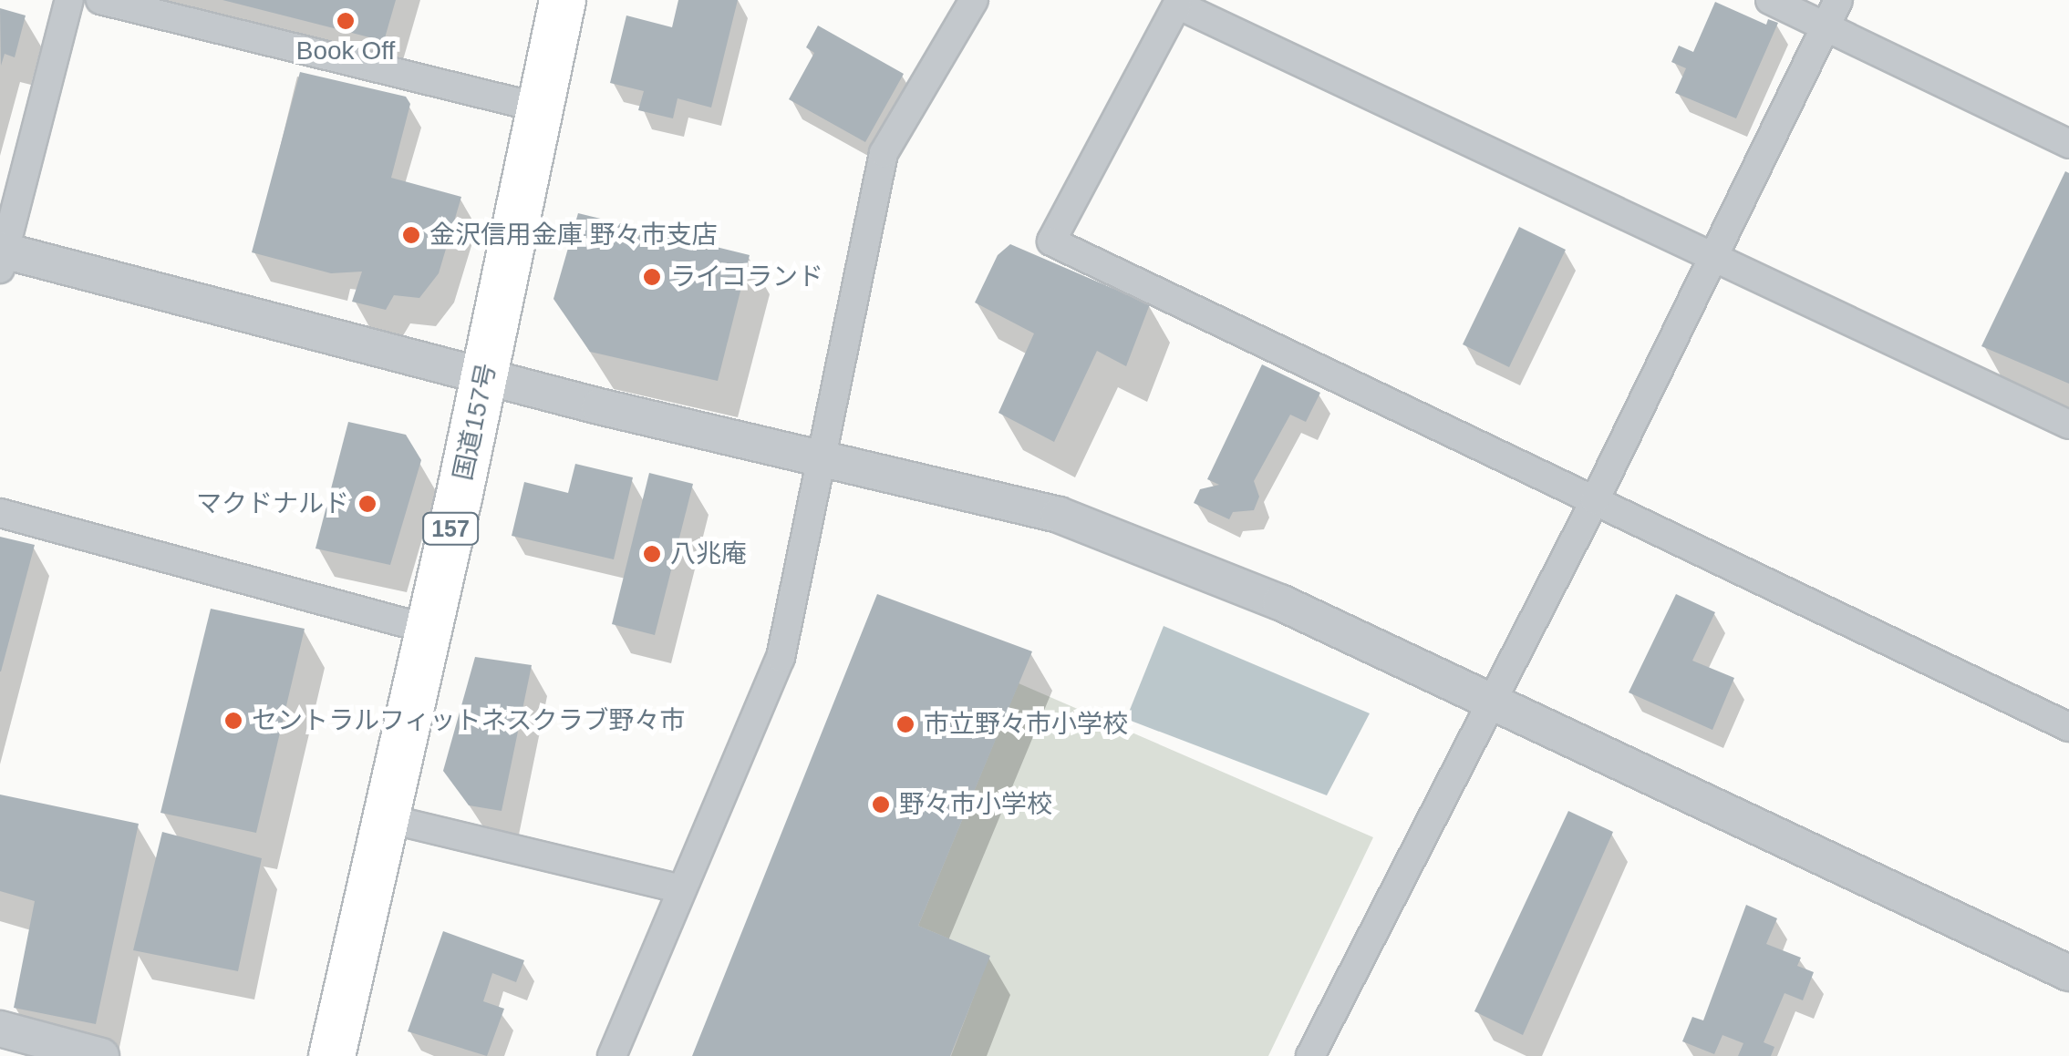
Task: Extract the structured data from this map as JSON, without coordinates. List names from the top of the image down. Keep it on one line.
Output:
{"streets":{"highway":["国道157号","157"]},"places":["Book Off","金沢信用金庫 野々市支店","ライコランド","マクドナルド","八兆庵","セントラルフィットネスクラブ野々市","市立野々市小学校","野々市小学校"]}
